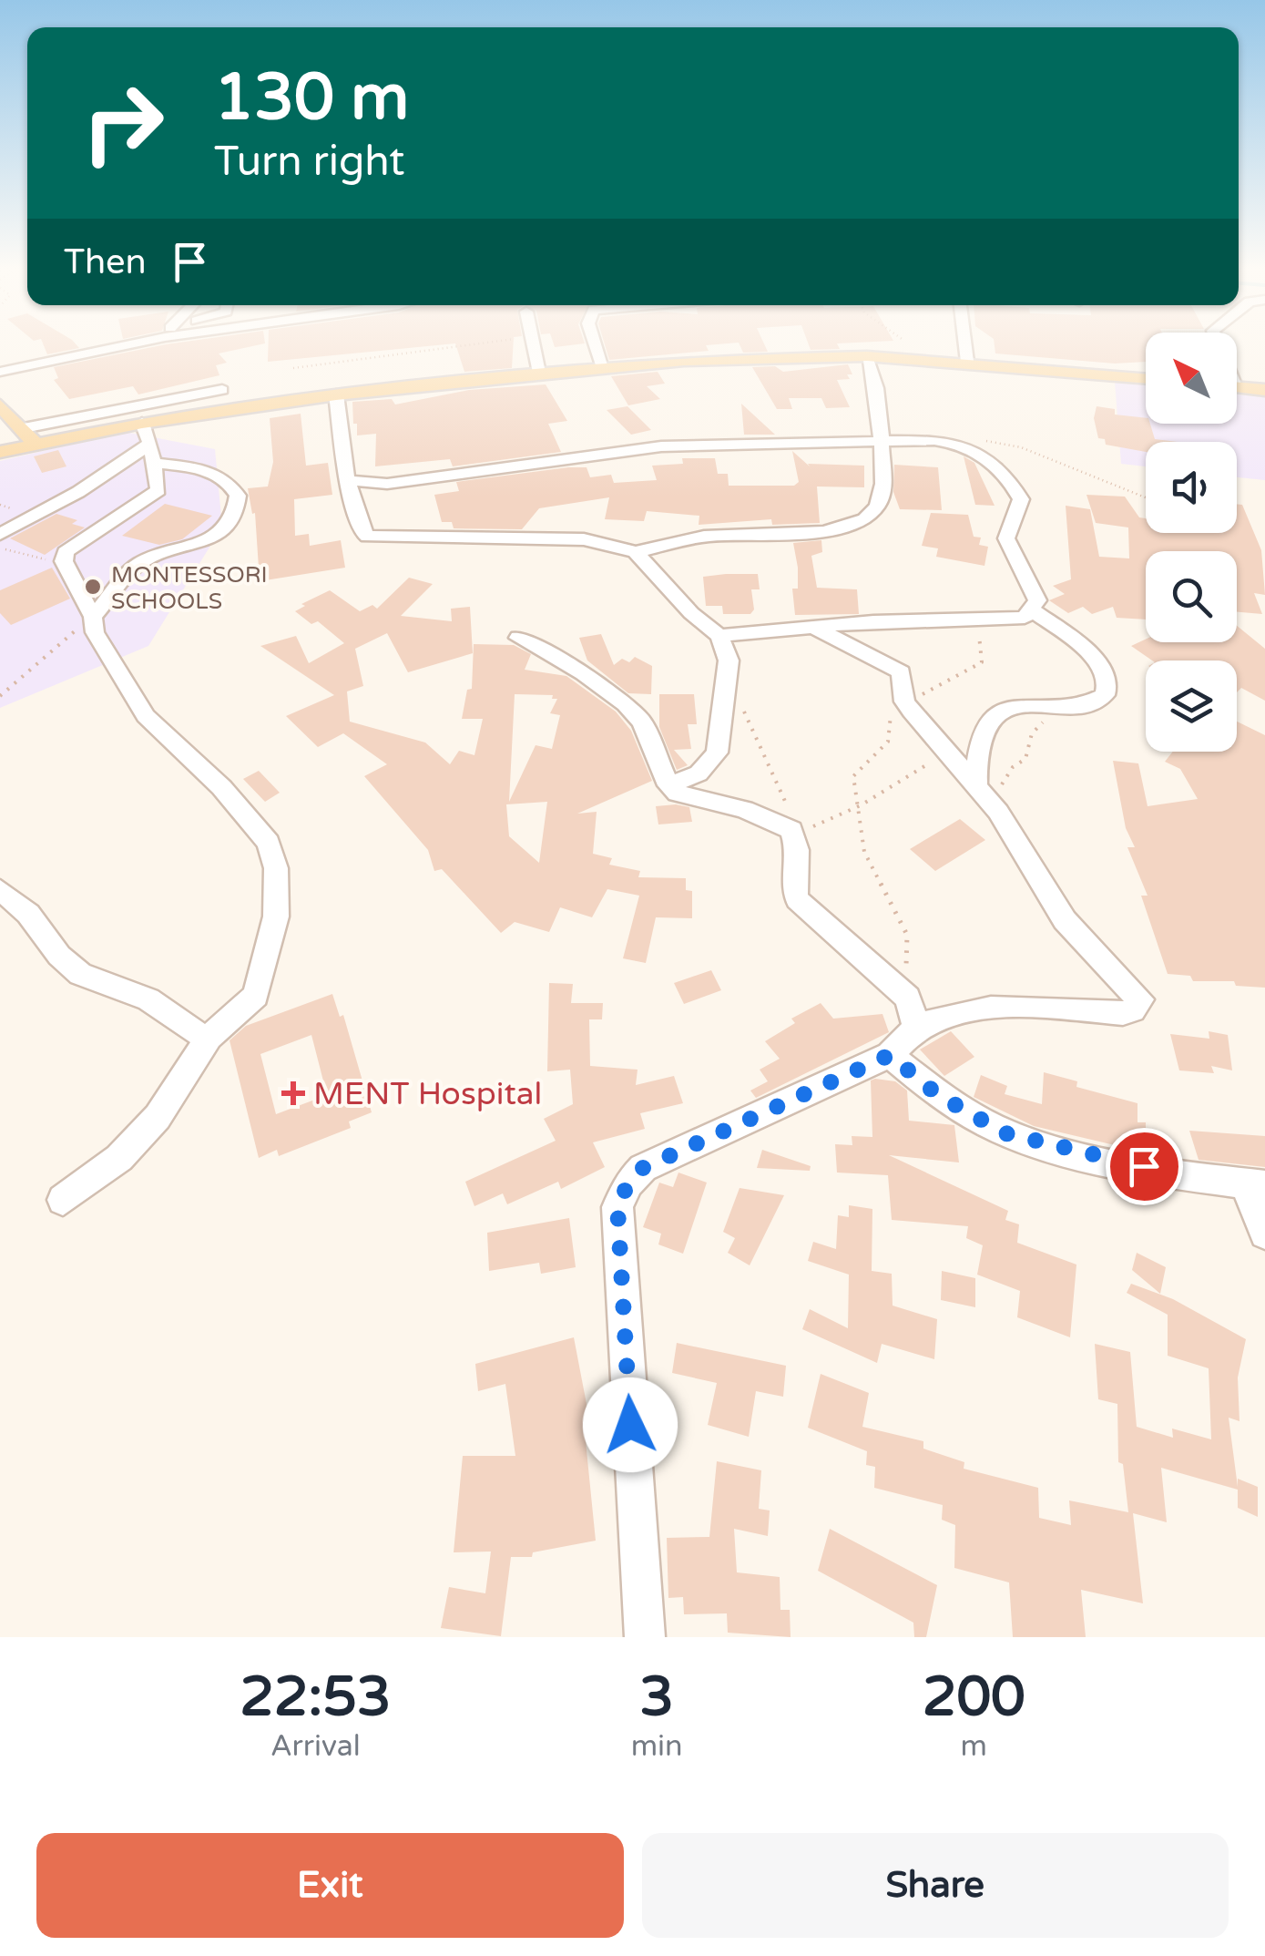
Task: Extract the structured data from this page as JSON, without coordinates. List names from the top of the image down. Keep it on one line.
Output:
{"places":{"other":["MONTESSORI SCHOOLS"],"health":["MENT Hospital"]},"north":"top left","page":{"turn":["130 m","Turn right"],"then":"Then","eta":["22:53","Arrival","3","min","200","m"],"buttons":["Exit","Share"]}}
